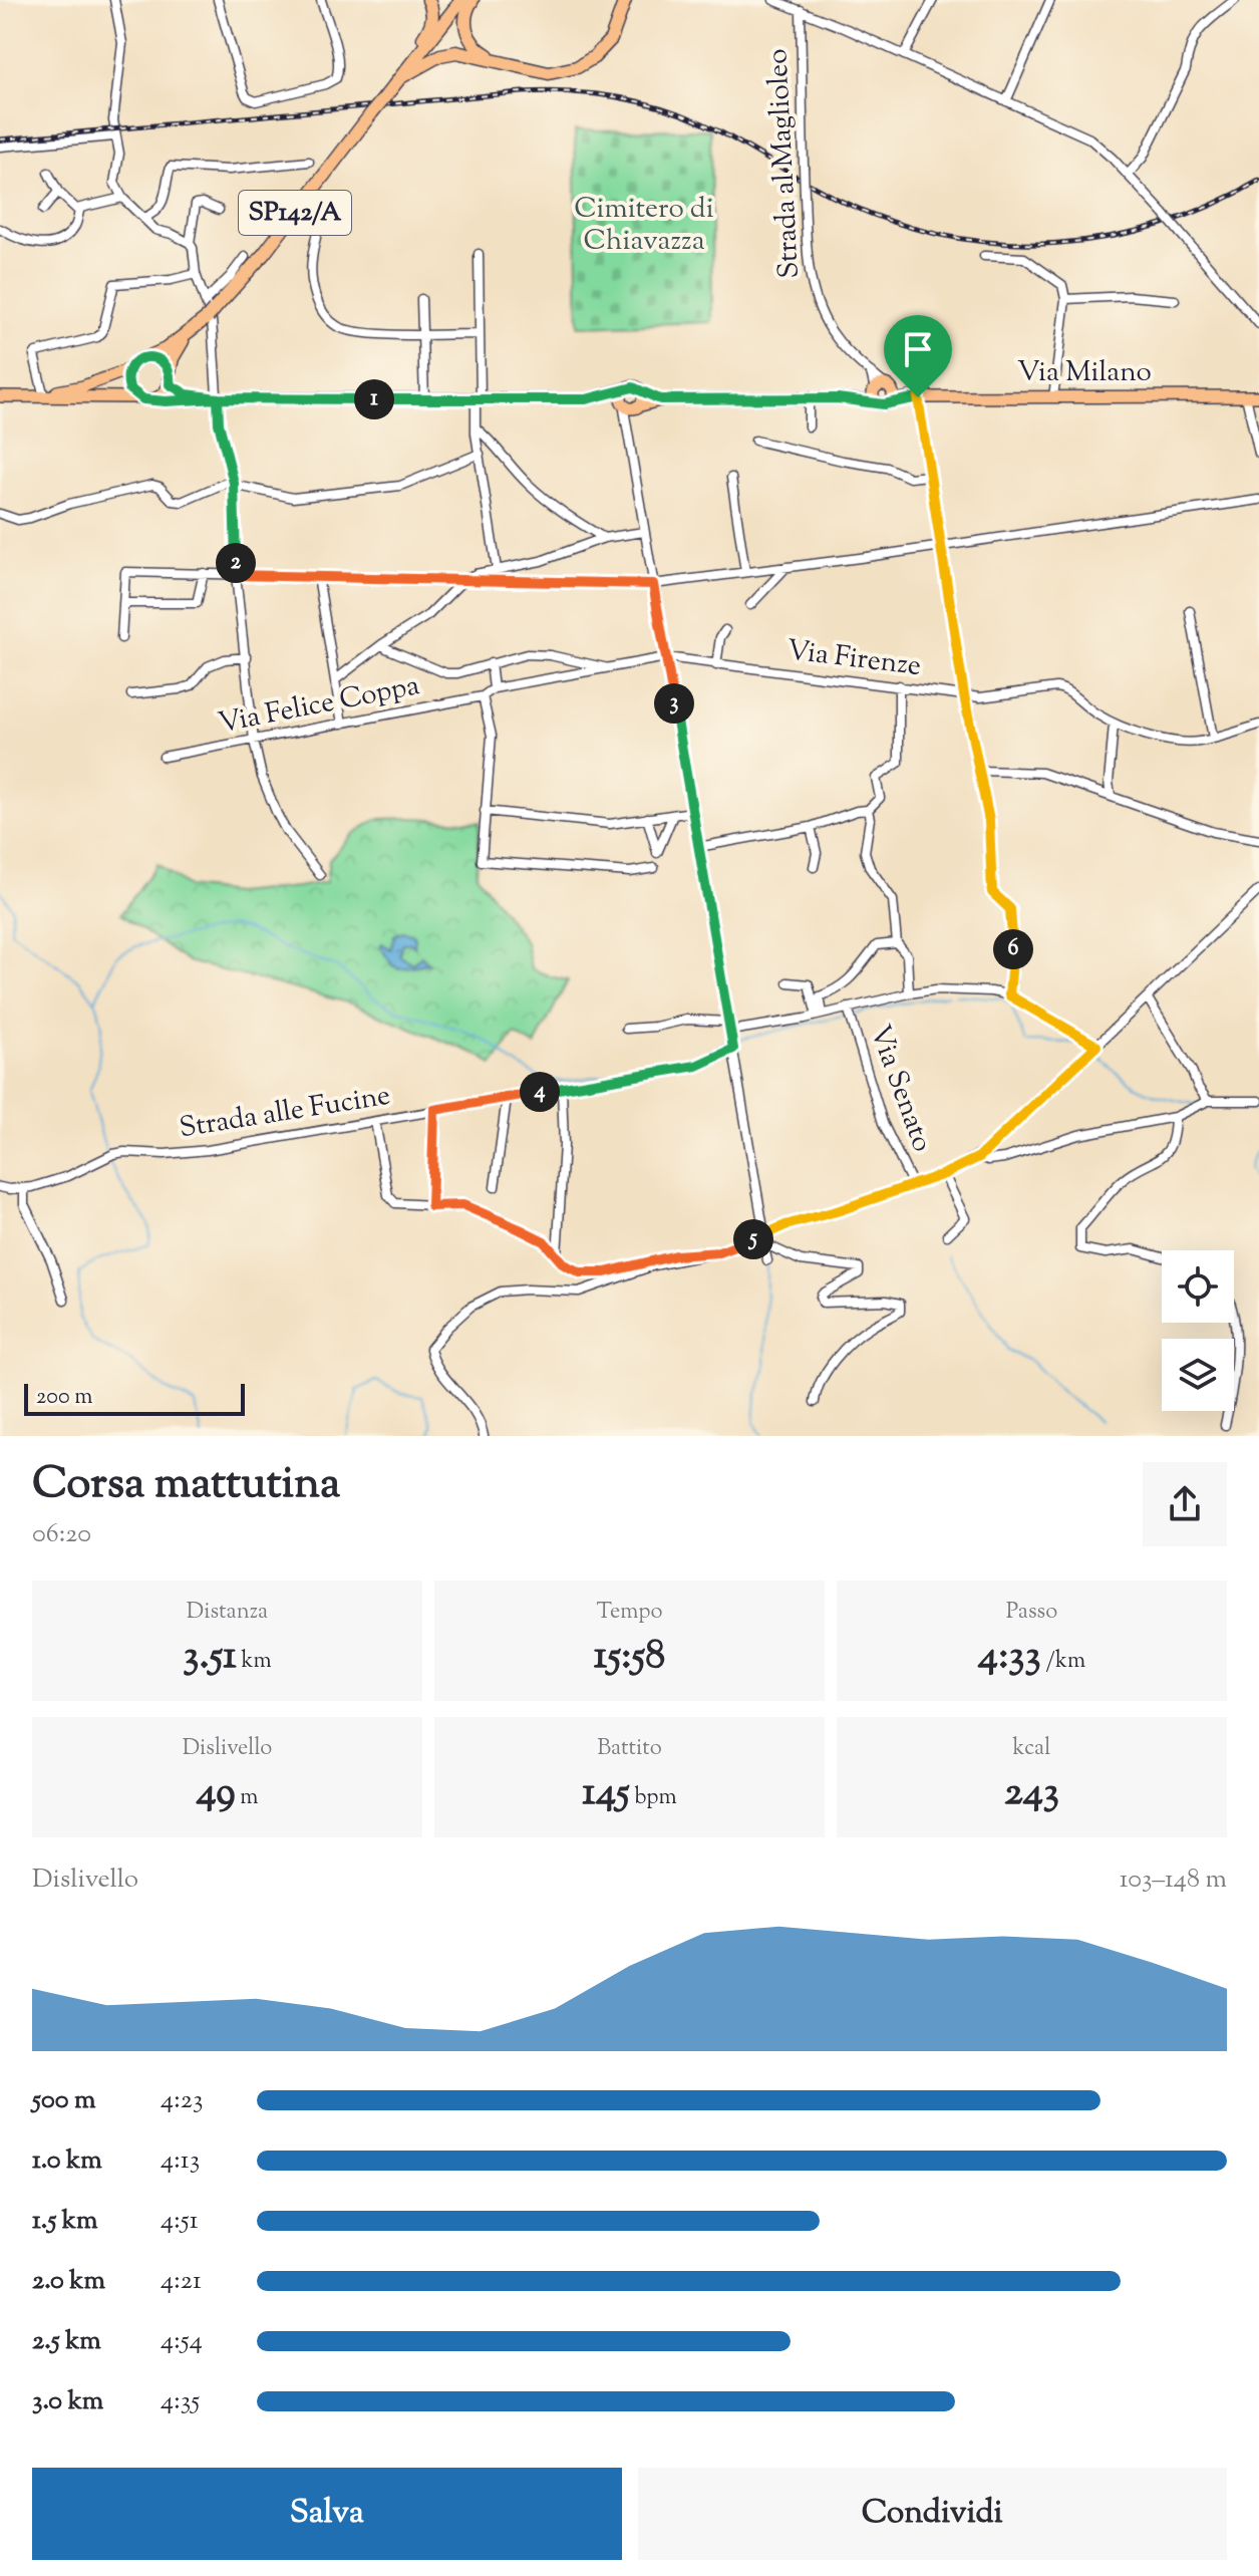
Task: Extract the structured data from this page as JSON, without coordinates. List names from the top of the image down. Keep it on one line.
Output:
{"streets":{"highway":["SP142/A"],"main road":["Via Milano"],"street":["Strada al Maglioleo","Via Firenze","Via Felice Coppa","Via Senato","Strada alle Fucine"]},"crossings":[["Strada al Maglioleo","Via Milano"],["SP142/A","Via Milano"],["Via Firenze","Via Felice Coppa"]],"parks":["Cimitero di Chiavazza"],"scale_bar":"200 m","page":{"pins":["1","2","3","6","4","5"],"scale":"200 m","heading":["Corsa mattutina","06:20"],"stats":[["Distanza","3.51 km"],["Tempo","15:58"],["Passo","4:33 /km"],["Dislivello","49 m"],["Battito","145 bpm"],["kcal","243"]],"chart":["Dislivello","103–148 m"],"list":[{"name":"500 m","note":"4:23"},{"name":"1.0 km","note":"4:13"},{"name":"1.5 km","note":"4:51"},{"name":"2.0 km","note":"4:21"},{"name":"2.5 km","note":"4:54"},{"name":"3.0 km","note":"4:35"}],"buttons":["Salva","Condividi"]}}
